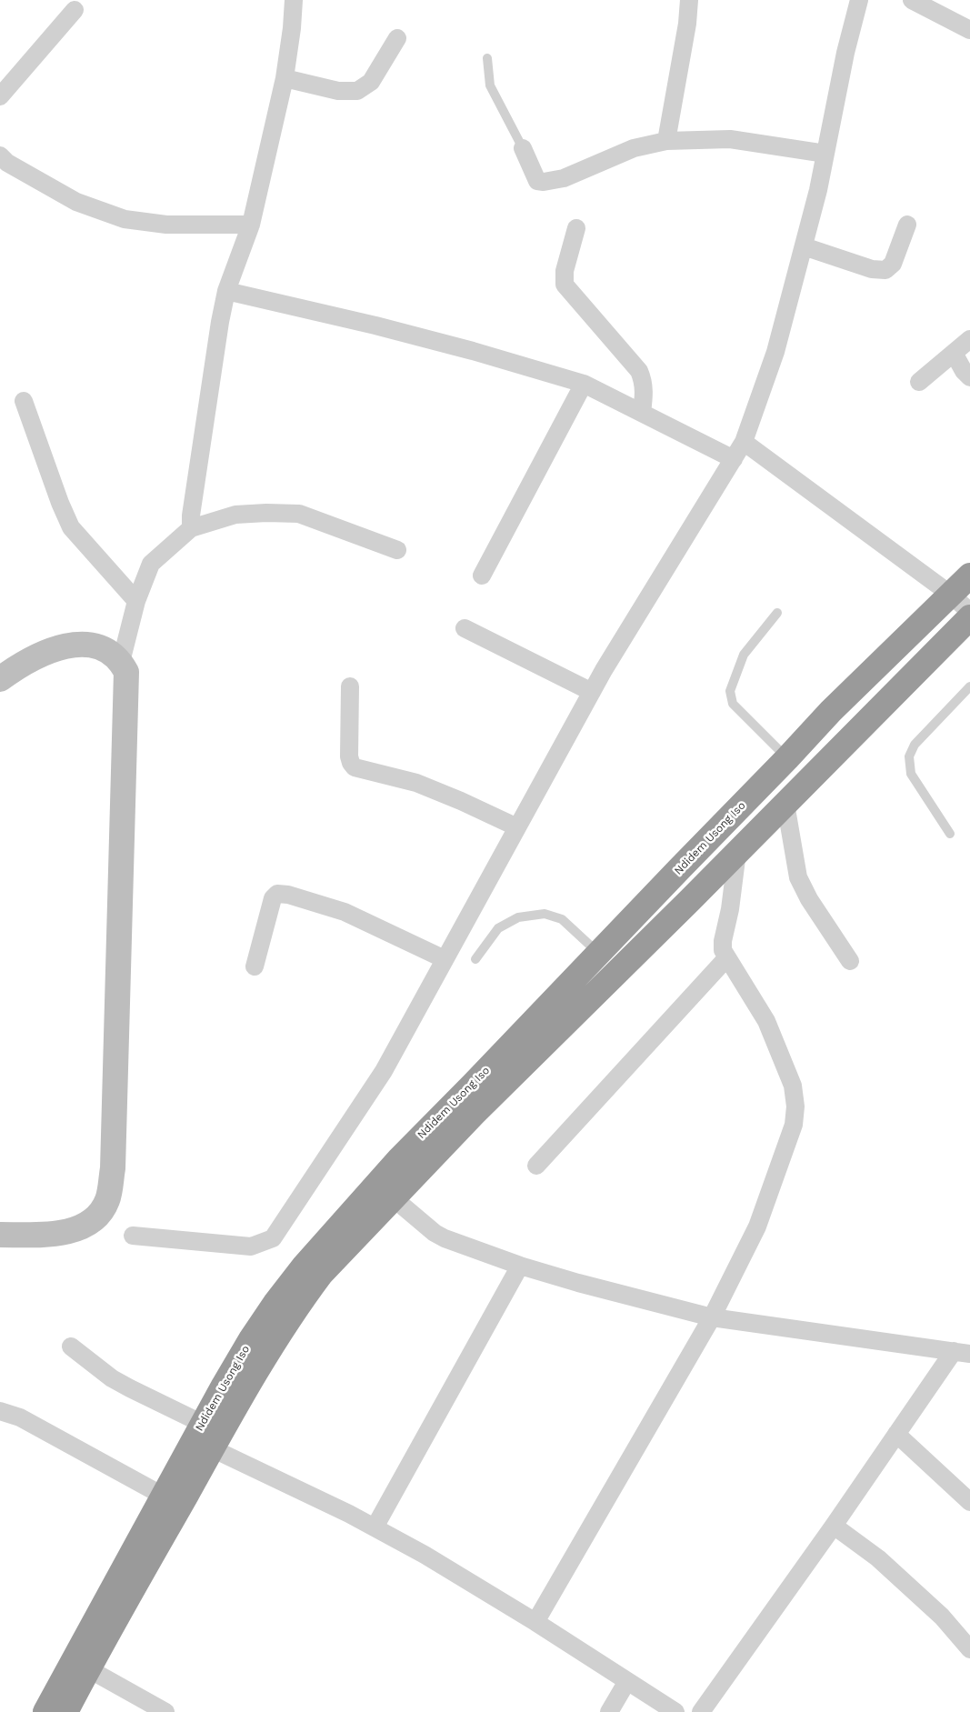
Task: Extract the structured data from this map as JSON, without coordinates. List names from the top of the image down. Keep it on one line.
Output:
{"streets":{"highway":["Ndidem Usong Iso"]}}
